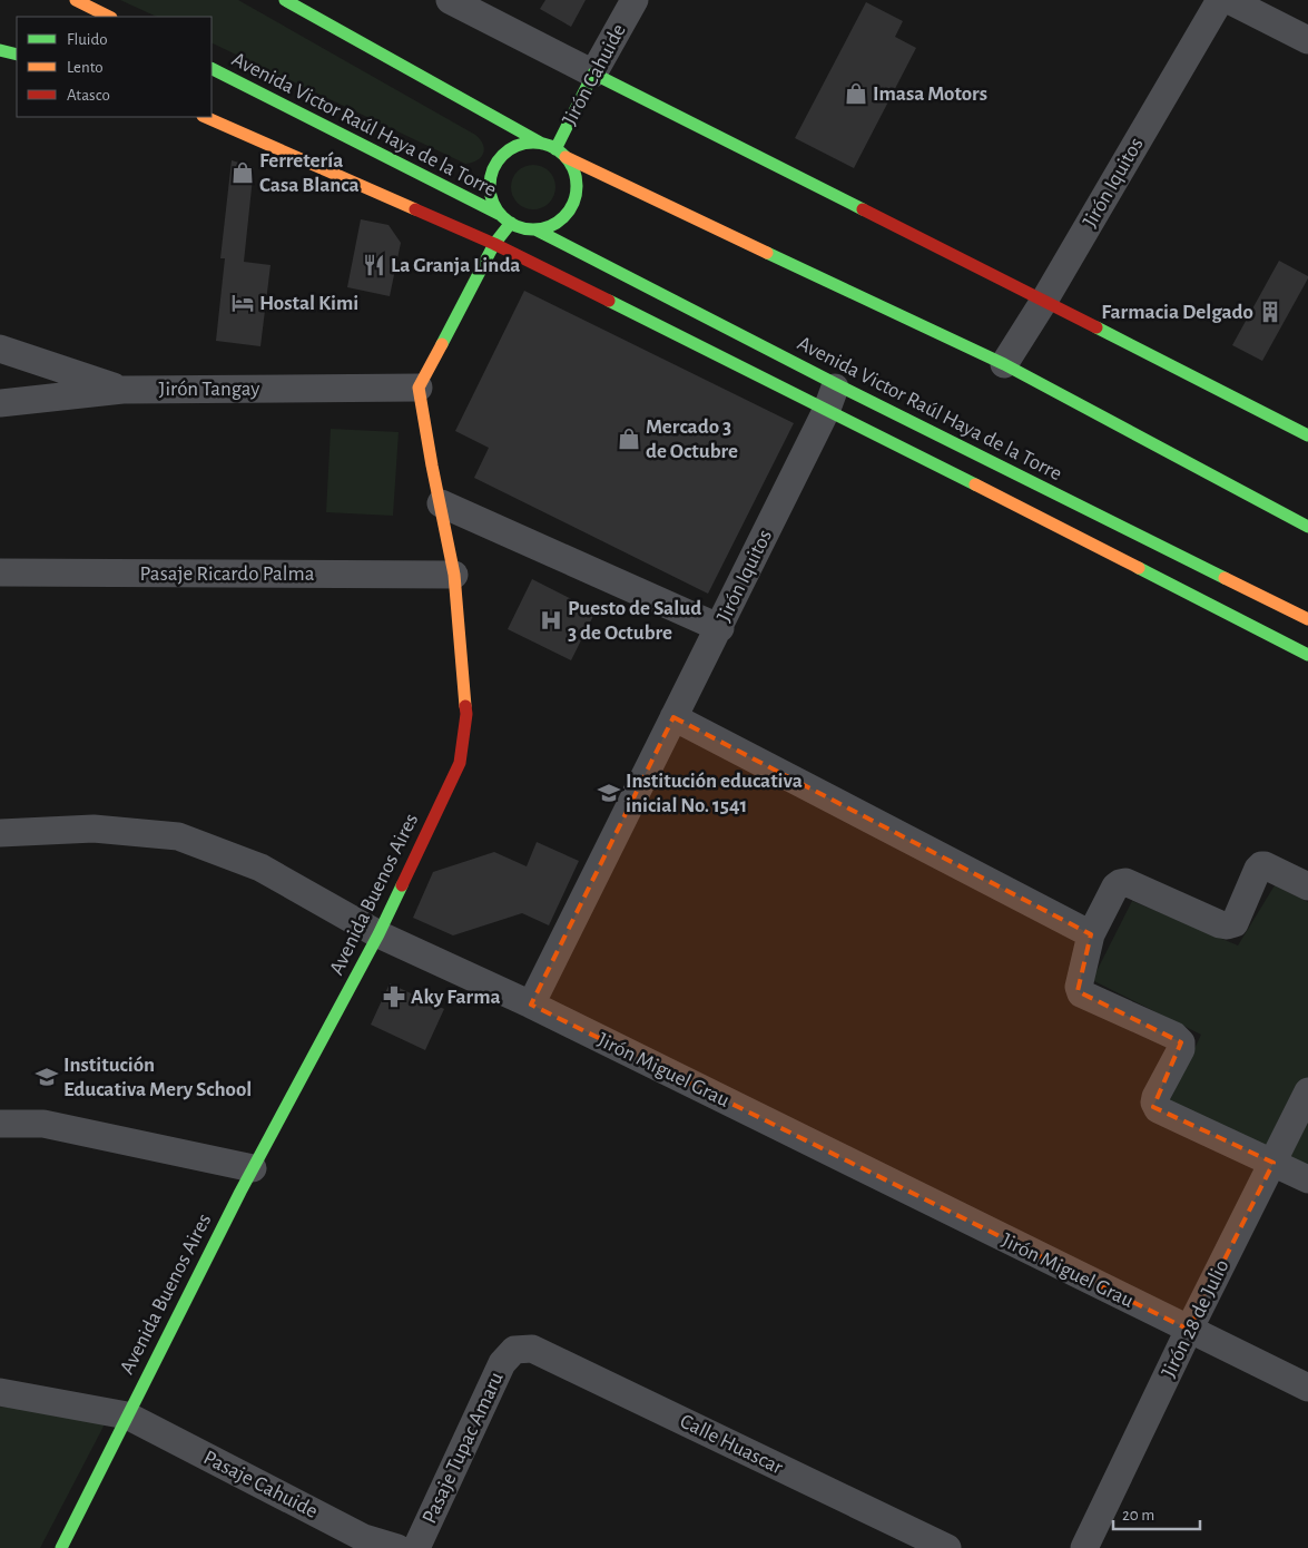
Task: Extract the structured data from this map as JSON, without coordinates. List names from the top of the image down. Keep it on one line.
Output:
{"streets":{"main road":["Jirón Cahuide","Avenida Victor Raúl Haya de la Torre","Avenida Buenos Aires"],"street":["Jirón Iquitos","Jirón Tangay","Pasaje Ricardo Palma","Jirón Miguel Grau","Jirón 28 de Julio","Calle Huascar","Pasaje Tupac Amaru","Pasaje Cahuide"]},"crossings":[["Jirón Cahuide","Avenida Victor Raúl Haya de la Torre"],["Avenida Victor Raúl Haya de la Torre","Jirón Iquitos"],["Jirón Iquitos","Jirón Miguel Grau"],["Jirón Tangay","Avenida Buenos Aires"],["Pasaje Ricardo Palma","Avenida Buenos Aires"],["Avenida Buenos Aires","Jirón Miguel Grau"],["Avenida Buenos Aires","Pasaje Cahuide"],["Jirón Miguel Grau","Jirón 28 de Julio"],["Calle Huascar","Pasaje Tupac Amaru"]],"places":{"shop":["Imasa Motors","Ferretería Casa Blanca","Mercado 3 de Octubre"],"restaurant":["La Granja Linda"],"hotel":["Hostal Kimi"],"building":["Farmacia Delgado"],"hospital":["Puesto de Salud 3 de Octubre"],"school or university":["Institución educativa inicial No. 1541","Institución Educativa Mery School"],"pharmacy":["Aky Farma"]},"legend":["Fluido","Lento","Atasco"],"scale_bar":"20 m"}
